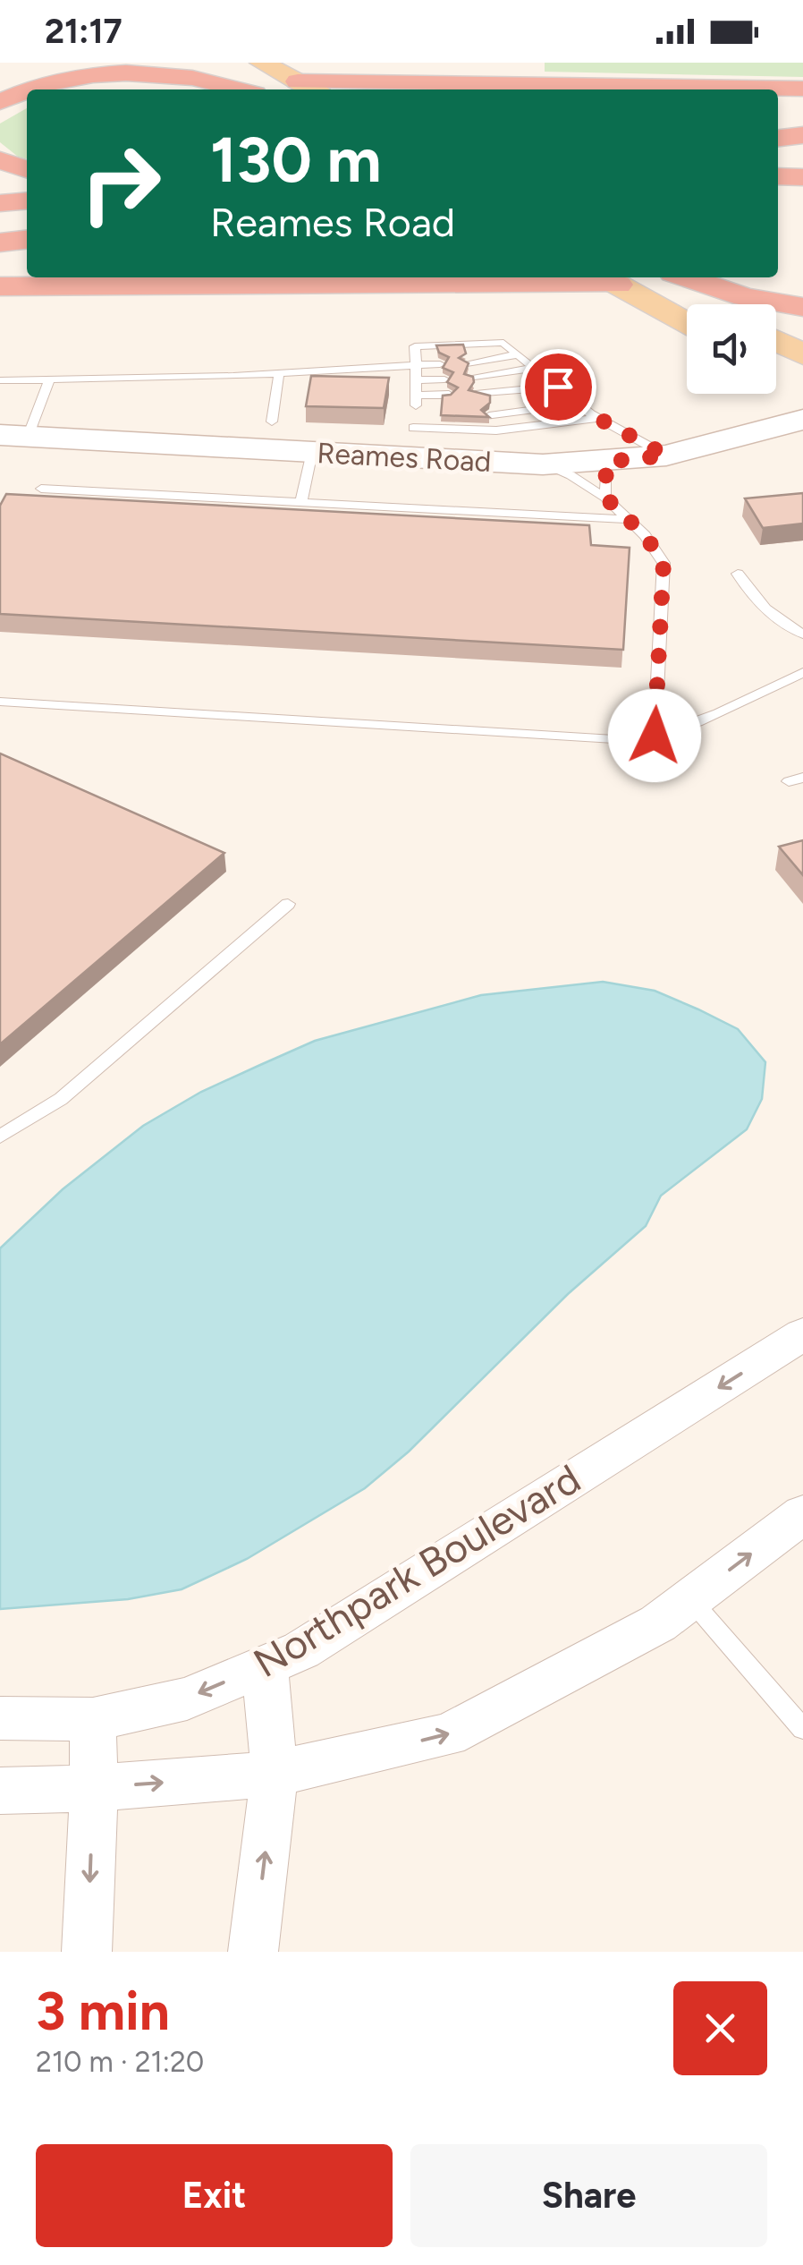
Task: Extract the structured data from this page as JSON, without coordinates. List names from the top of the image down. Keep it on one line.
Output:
{"streets":{"main road":["Reames Road"],"street":["Northpark Boulevard"]},"page":{"status":"21:17","turn":["130 m","Reames Road"],"heading":["3 min","210 m · 21:20"],"buttons":["Exit","Share"]}}
